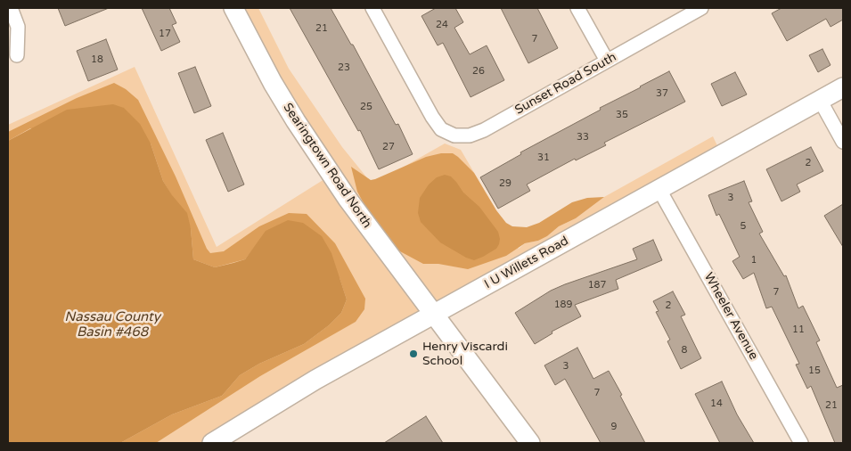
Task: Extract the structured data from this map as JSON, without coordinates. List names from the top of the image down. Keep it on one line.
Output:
{"streets":{"main road":["Searingtown Road North","I U Willets Road"],"street":["Sunset Road South","Wheeler Avenue"]},"crossings":[["Searingtown Road North","I U Willets Road"],["I U Willets Road","Wheeler Avenue"]],"water":["Nassau County Basin #468"],"places":["Henry Viscardi School"],"house_numbers":["24","21","17","7","18","23","26","37","25","35","33","27","31","2","29","3","5","1","187","7","189","2","11","8","3","15","7","14","21","9"]}
